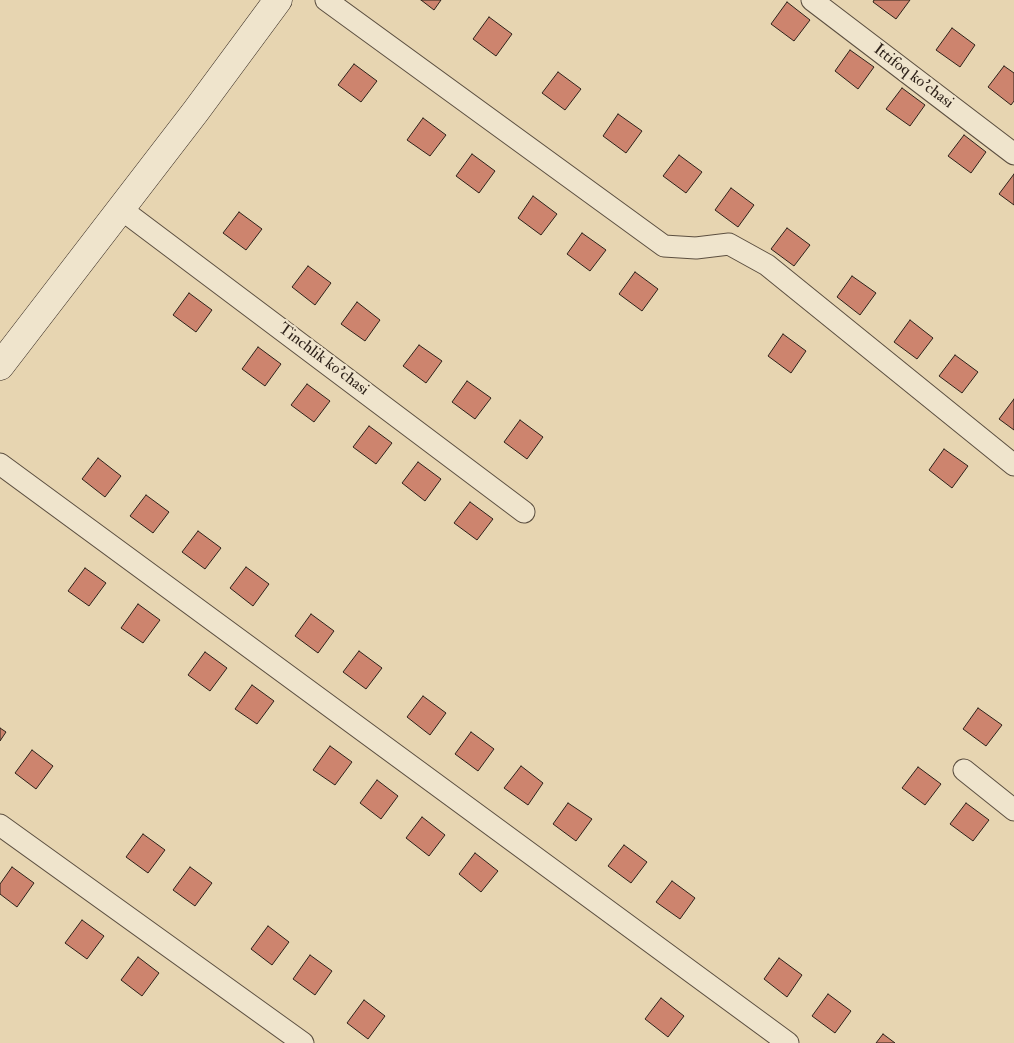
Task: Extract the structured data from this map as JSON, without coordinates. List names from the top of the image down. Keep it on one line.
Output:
{"streets":{"street":["Ittifoq ko'chasi","Tinchlik ko'chasi"]}}
